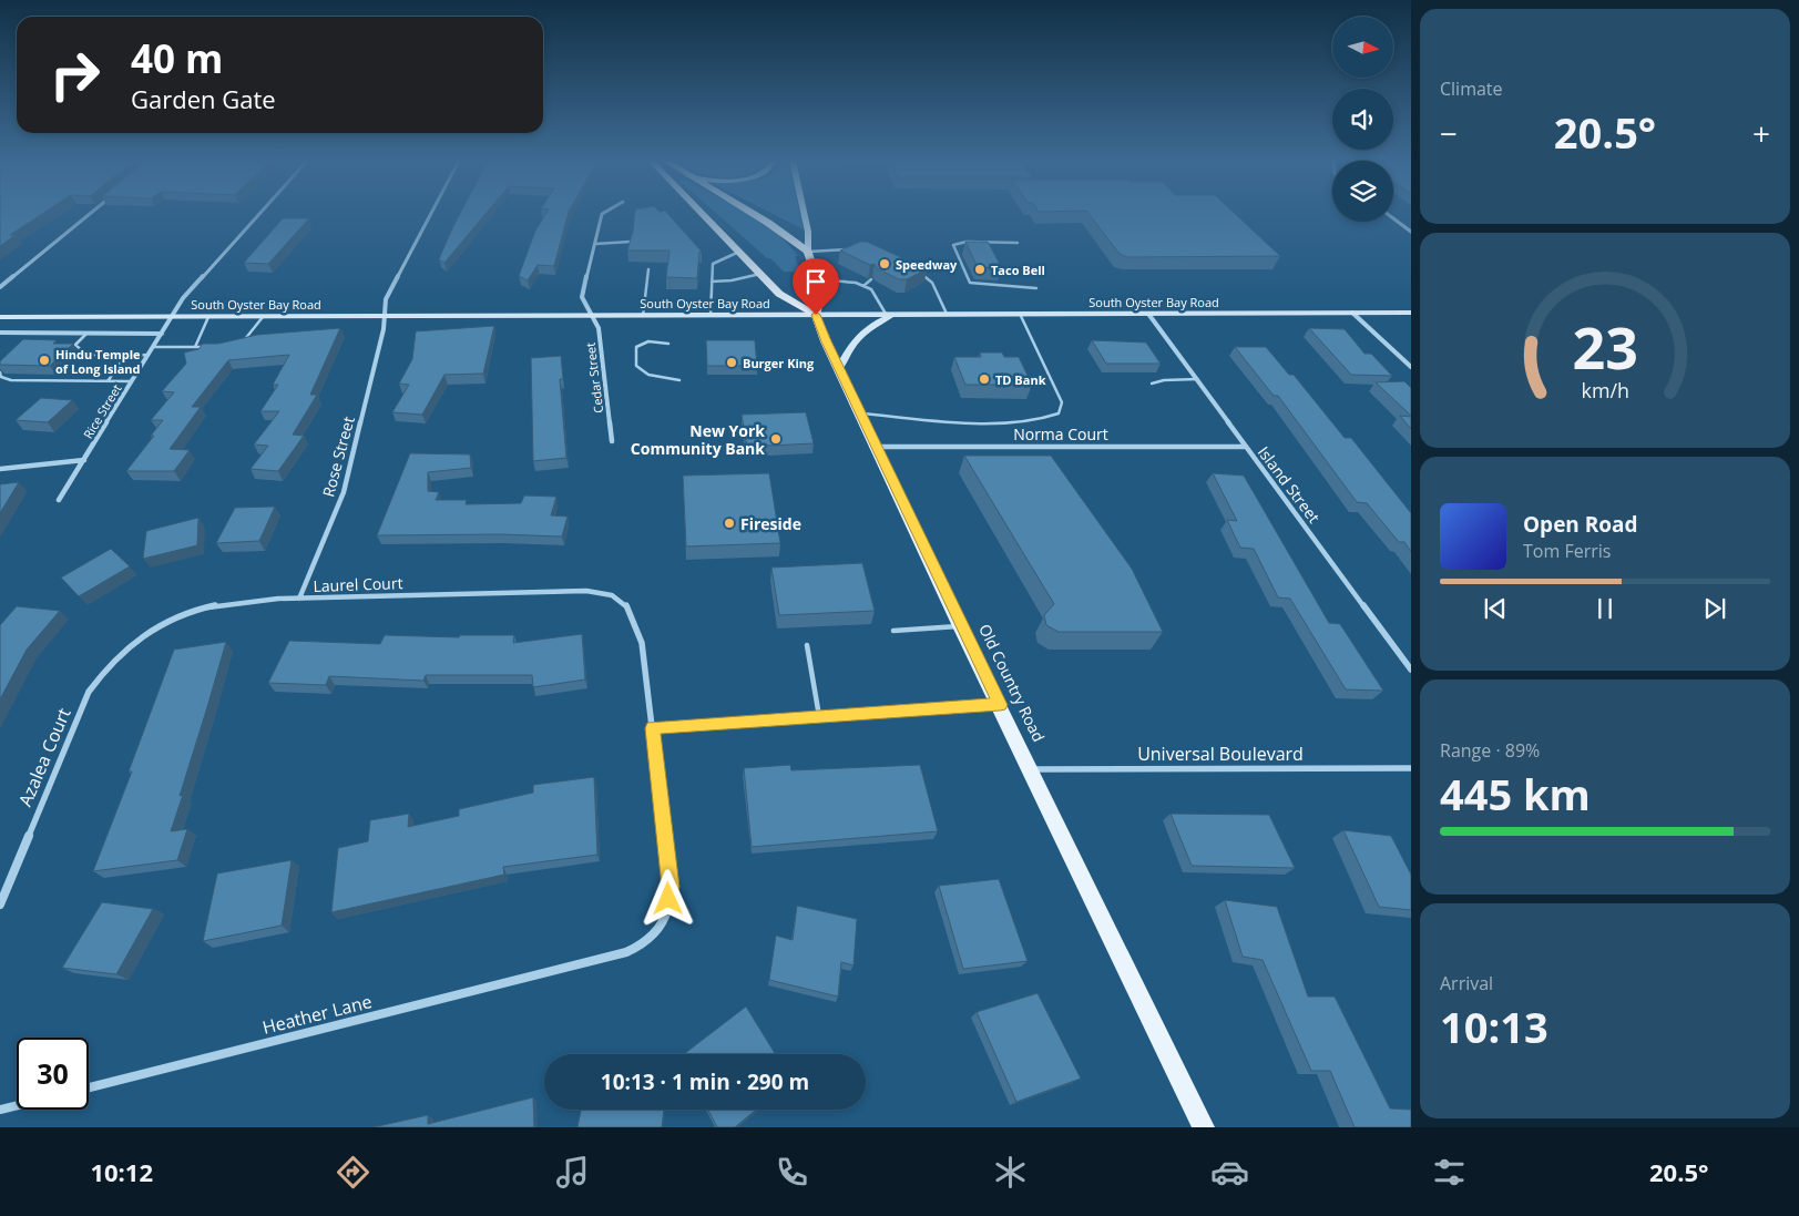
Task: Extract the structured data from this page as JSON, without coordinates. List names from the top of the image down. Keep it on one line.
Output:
{"streets":{"main road":["South Oyster Bay Road","Old Country Road"],"street":["Cedar Street","Rice Street","Norma Court","Rose Street","Island Street","Laurel Court","Universal Boulevard","Azalea Court","Heather Lane"]},"crossings":[["South Oyster Bay Road","Cedar Street"],["South Oyster Bay Road","Rice Street"],["South Oyster Bay Road","Rose Street"],["South Oyster Bay Road","Island Street"],["South Oyster Bay Road","Old Country Road"],["Norma Court","Island Street"],["Norma Court","Old Country Road"],["Rose Street","Laurel Court"],["Laurel Court","Azalea Court"],["Laurel Court","Heather Lane"],["Old Country Road","Universal Boulevard"]],"places":["Speedway","Taco Bell","Hindu Temple of Long Island","Burger King","TD Bank","New York Community Bank","Fireside"],"north":"right","page":{"tile":["Climate",["Range · 89%","445 km"],["Arrival","10:13"]],"turn":["40 m","Garden Gate"],"heat":["−","20.5°","+"],"song":["Open Road","Tom Ferris"],"limit":"30","trip":"10:13 · 1 min · 290 m","tabs":["10:12","20.5°"],"gauge":["23","km/h"]}}
